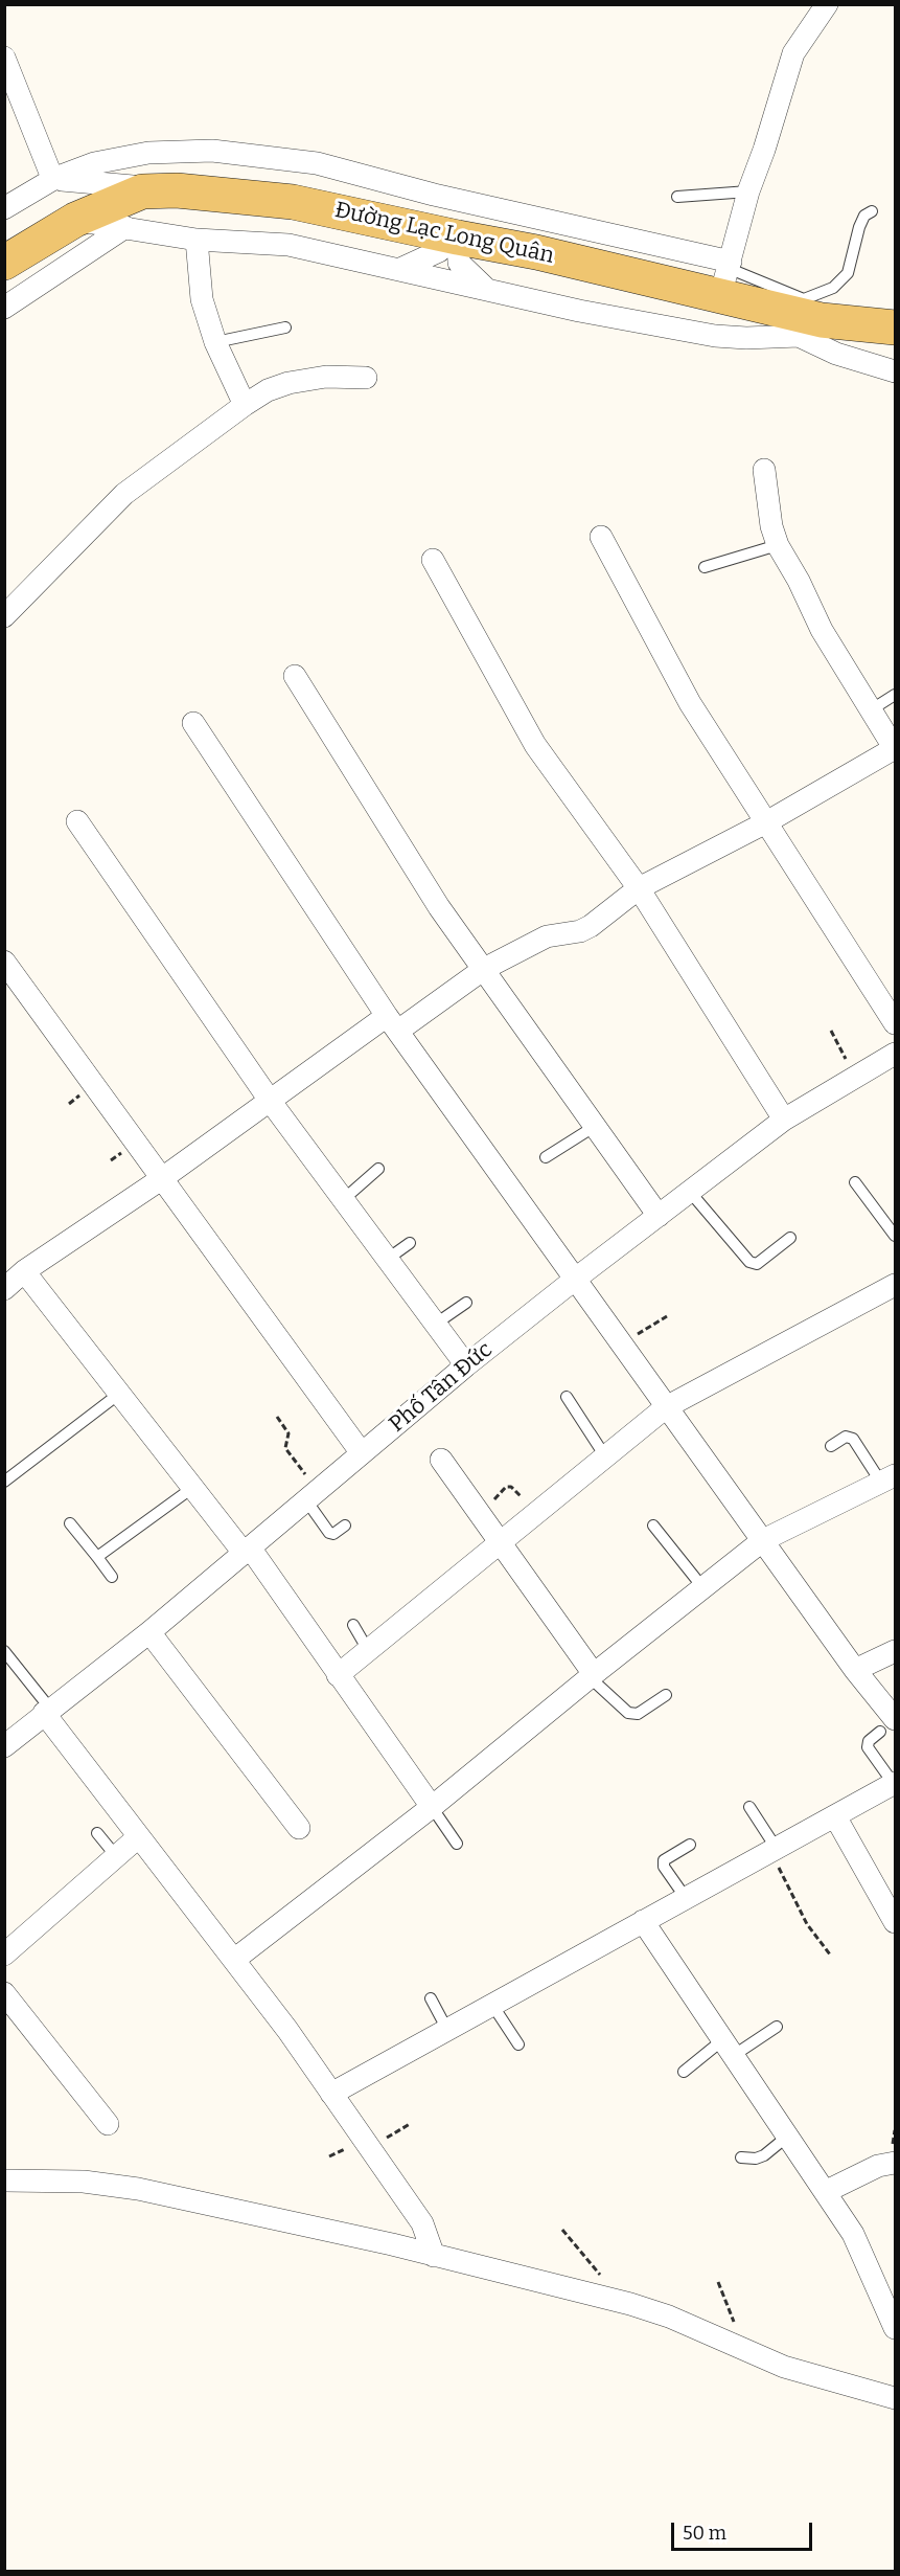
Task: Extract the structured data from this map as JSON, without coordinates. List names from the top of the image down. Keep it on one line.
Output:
{"streets":{"main road":["Đường Lạc Long Quân"],"street":["Phố Tân Đức"]},"scale_bar":"50 m"}
